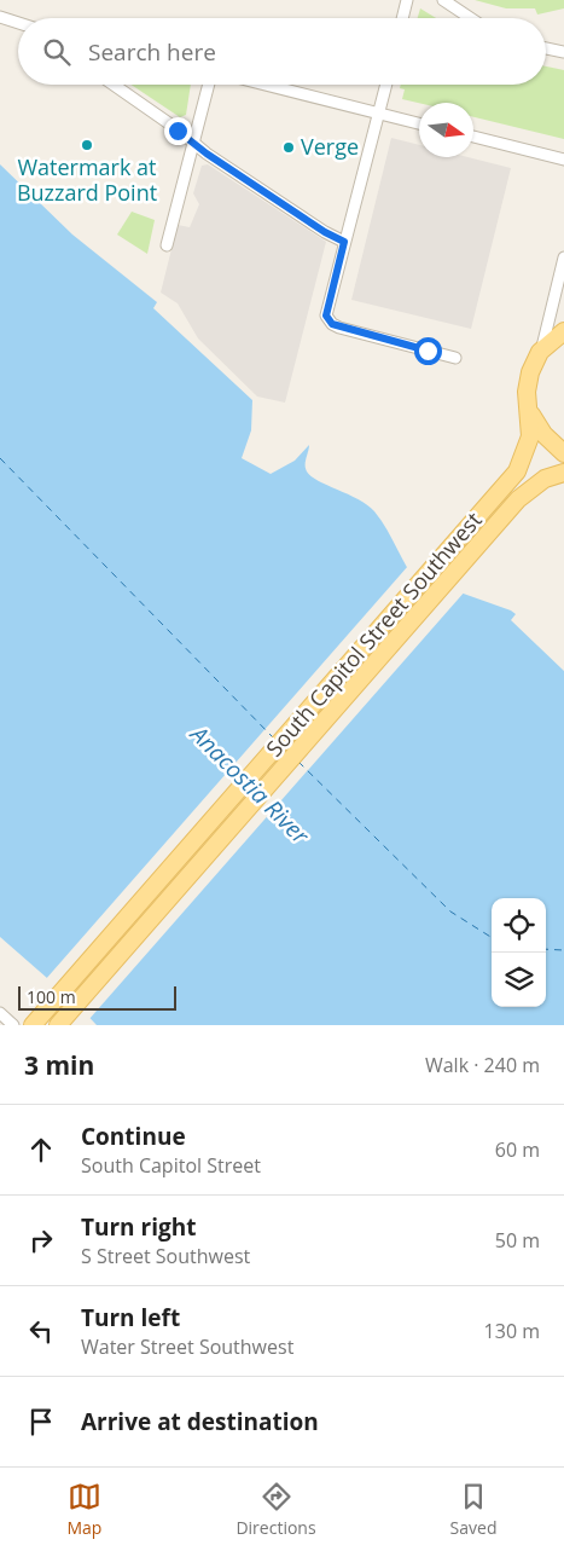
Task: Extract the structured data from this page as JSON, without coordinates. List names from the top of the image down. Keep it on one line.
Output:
{"streets":{"main road":["South Capitol Street Southwest"]},"water":["Anacostia River"],"places":["Watermark at Buzzard Point","Verge"],"scale_bar":"100 m","north":"right","page":{"search":"Search here","scale":"100 m","heading":["3 min","Walk · 240 m"],"list":[["Continue","South Capitol Street","60 m"],["Turn right","S Street Southwest","50 m"],["Turn left","Water Street Southwest","130 m"],"Arrive at destination"],"nav":["Map","Directions","Saved"]}}
